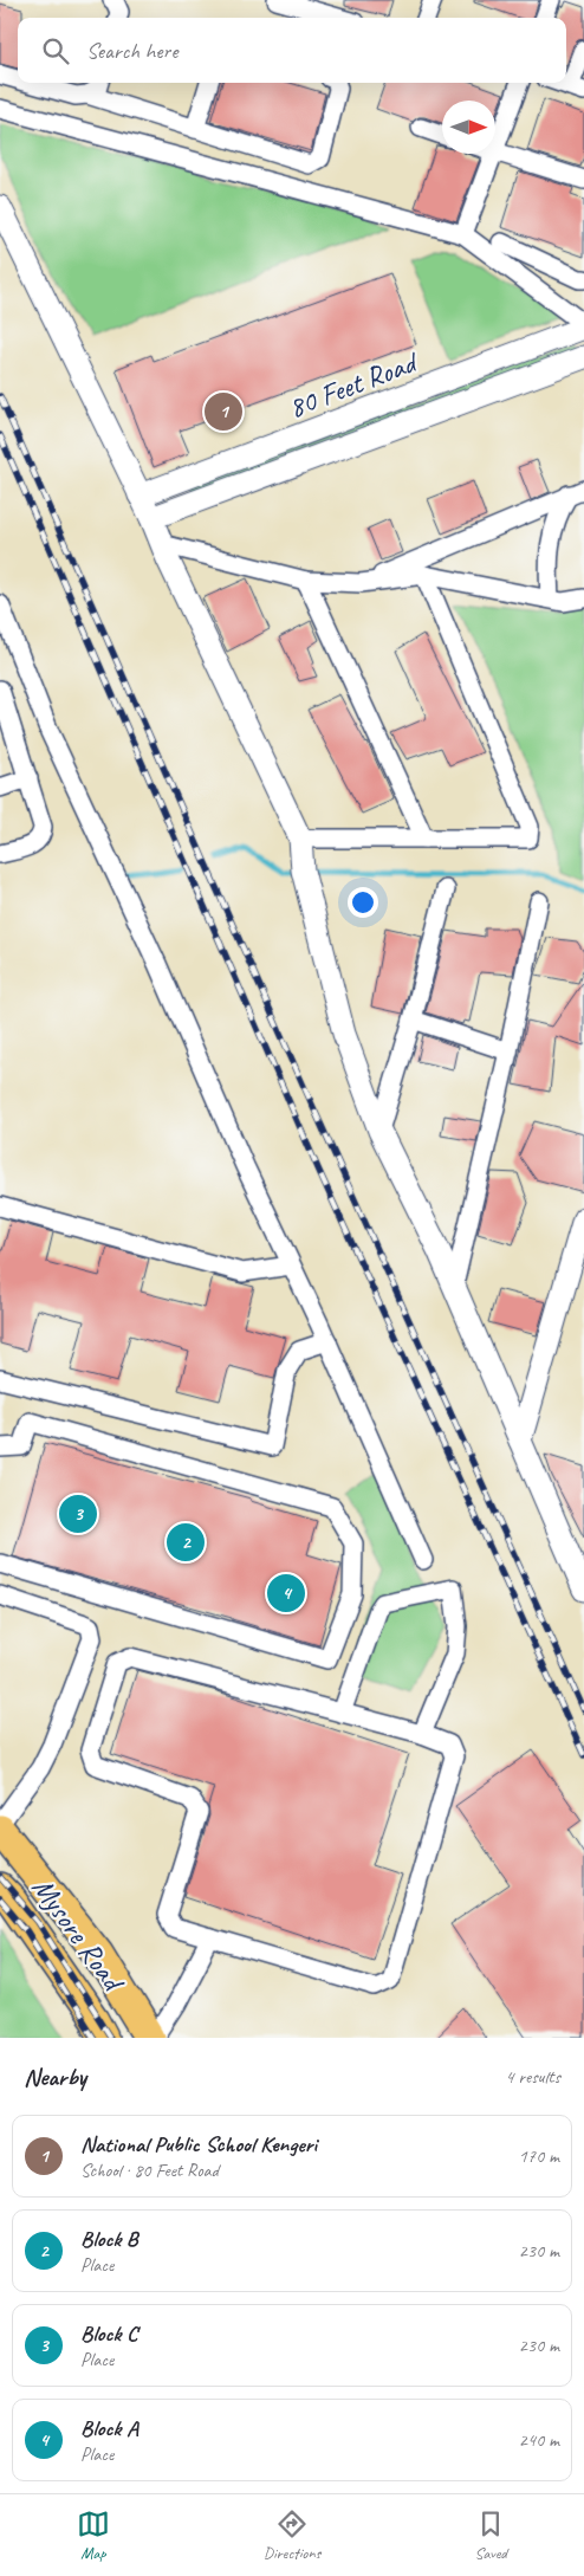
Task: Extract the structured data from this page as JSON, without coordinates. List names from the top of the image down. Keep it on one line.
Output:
{"streets":{"highway":["Mysore Road"],"street":["80 Feet Road"]},"north":"right","page":{"search":"Search here","pins":["1","3","2","4"],"heading":["Nearby","4 results"],"list":[{"mark":"1","name":"National Public School Kengeri","note":"School · 80 Feet Road","value":"170 m"},{"mark":"2","name":"Block B","note":"Place","value":"230 m"},{"mark":"3","name":"Block C","note":"Place","value":"230 m"},{"mark":"4","name":"Block A","note":"Place","value":"240 m"}],"nav":["Map","Directions","Saved"]}}
